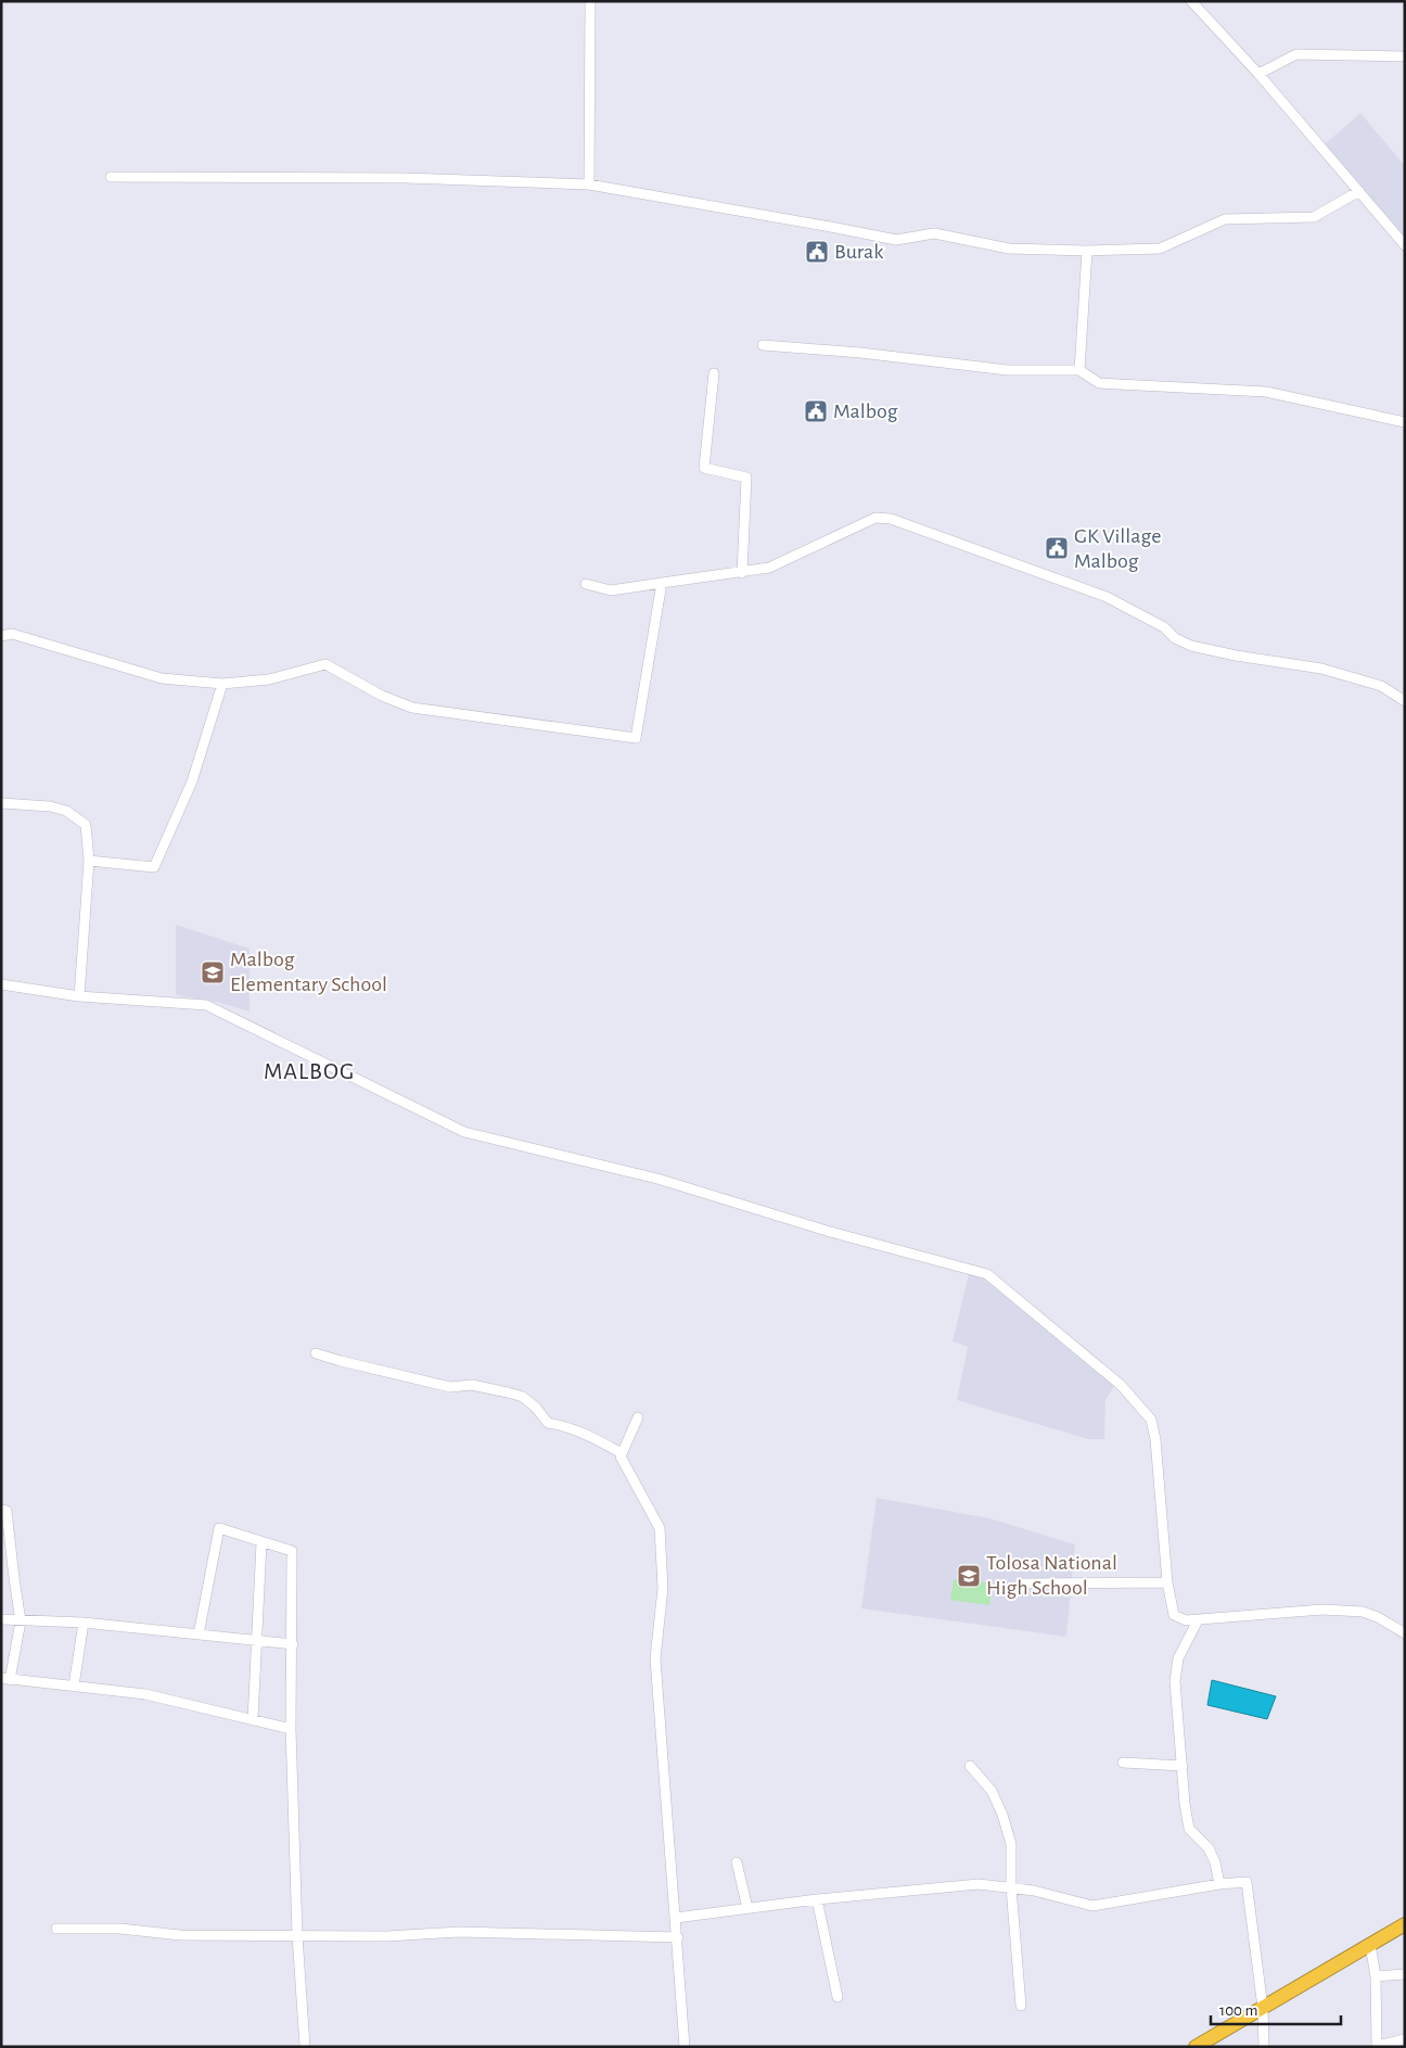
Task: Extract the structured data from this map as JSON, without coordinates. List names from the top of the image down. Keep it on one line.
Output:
{"districts":["MALBOG"],"places":{"public building":["Burak","Malbog","GK Village Malbog"],"school or university":["Malbog Elementary School","Tolosa National High School"]},"scale_bar":"100 m"}
